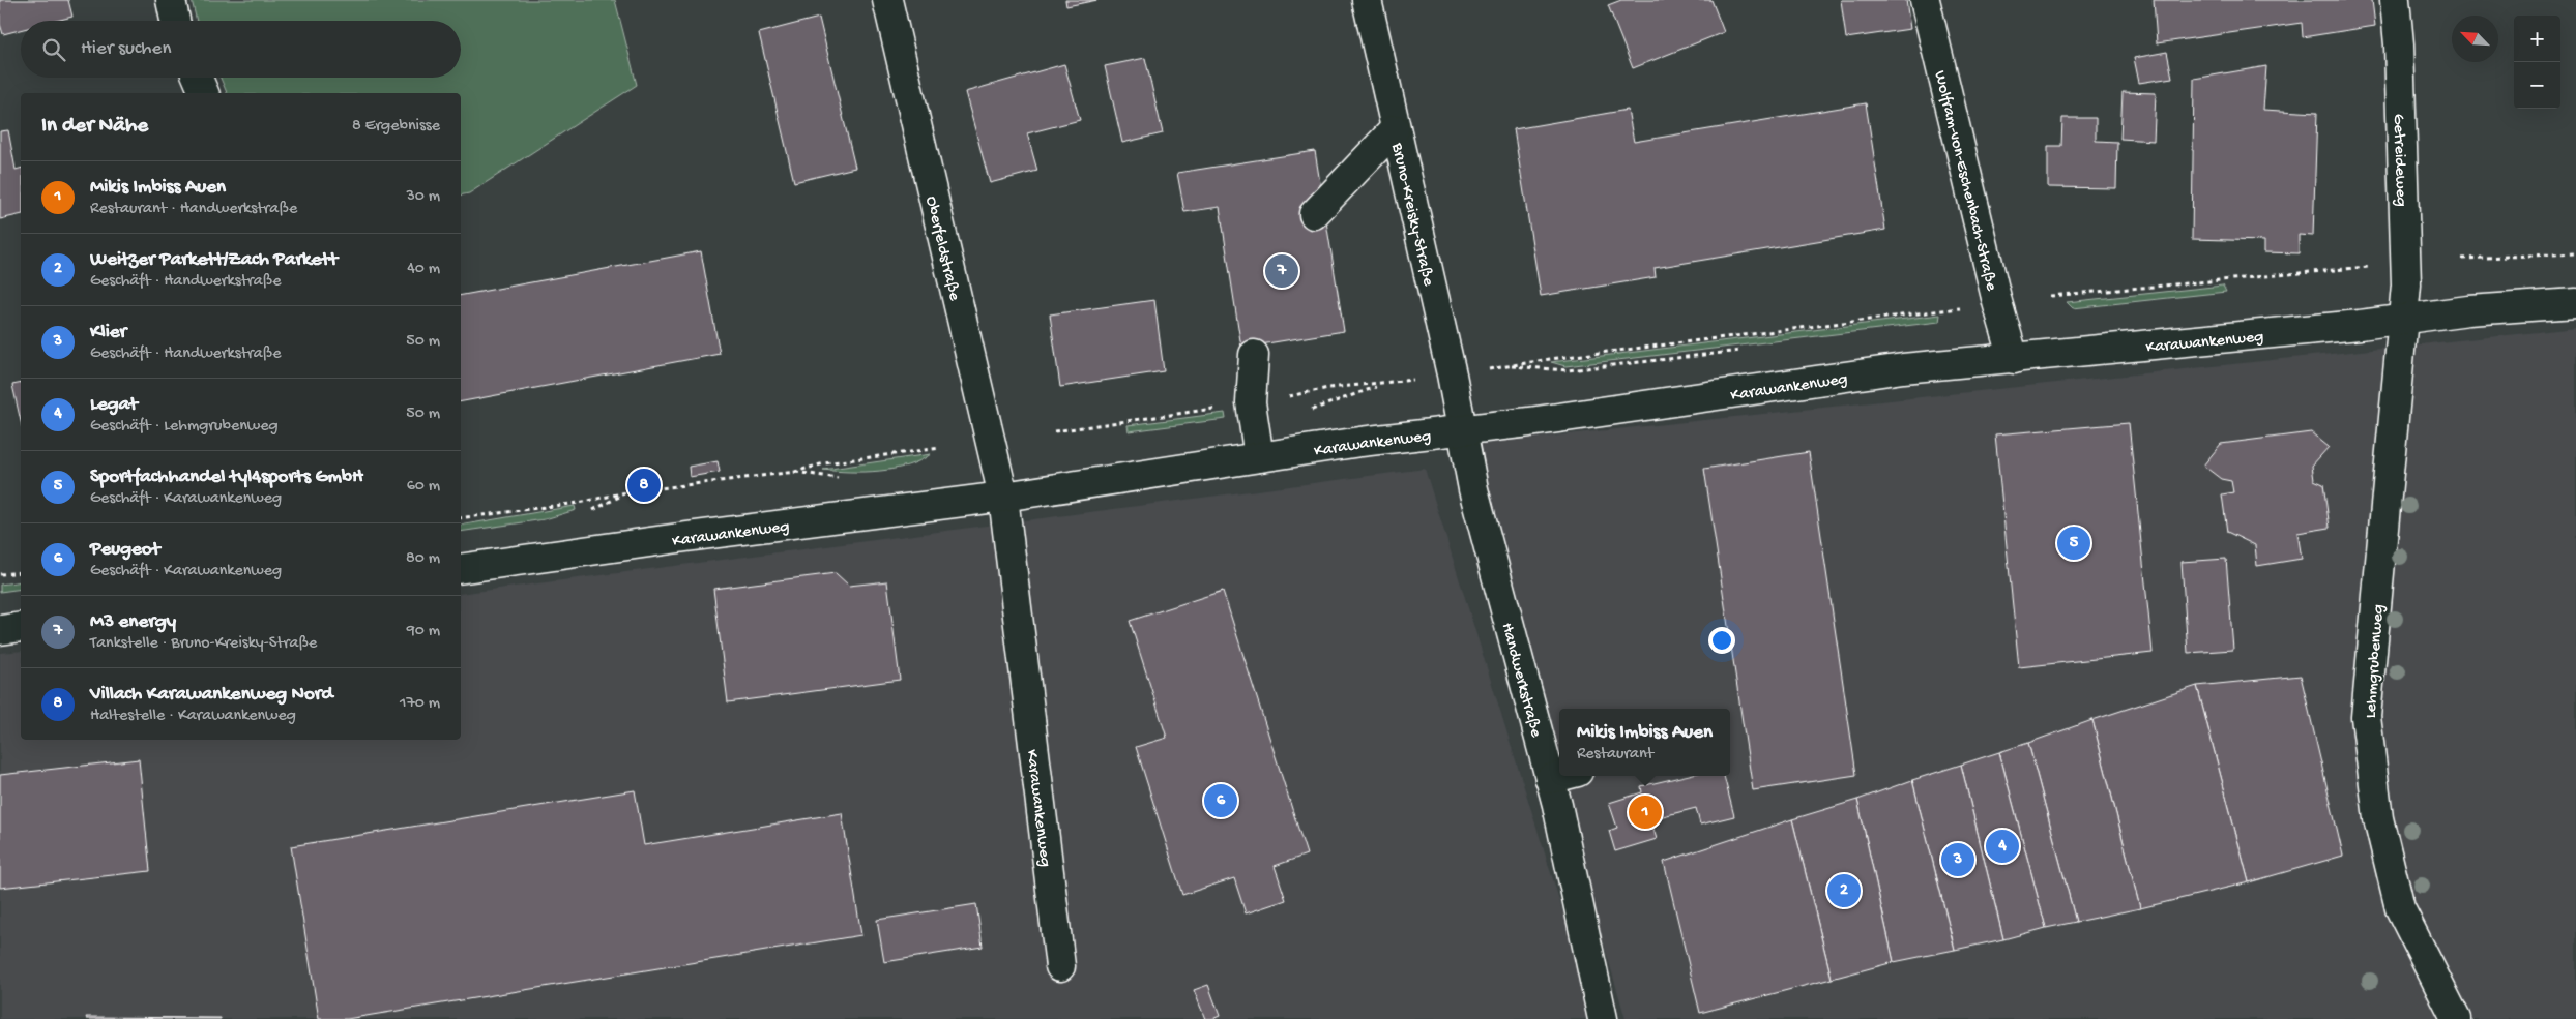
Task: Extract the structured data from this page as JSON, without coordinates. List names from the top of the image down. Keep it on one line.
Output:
{"streets":{"street":["Getreideweg","Wolfram-von-Eschenbach-Straße","Bruno-Kreisky-Straße","Oberfeldstraße","Karawankenweg","Lehmgrubenweg","Handwerkstraße"]},"crossings":[["Getreideweg","Karawankenweg"],["Getreideweg","Lehmgrubenweg"],["Wolfram-von-Eschenbach-Straße","Karawankenweg"],["Bruno-Kreisky-Straße","Karawankenweg"],["Bruno-Kreisky-Straße","Handwerkstraße"],["Oberfeldstraße","Karawankenweg"],["Karawankenweg","Lehmgrubenweg"],["Karawankenweg","Handwerkstraße"]],"north":"top left","page":{"map_buttons":["+","−"],"search":"Hier suchen","heading":["In der Nähe","8 Ergebnisse"],"list":[{"mark":"1","name":"Mikis Imbiss Auen","note":"Restaurant · Handwerkstraße","value":"30 m"},{"mark":"2","name":"Weitzer Parkett/Zach Parkett","note":"Geschäft · Handwerkstraße","value":"40 m"},{"mark":"3","name":"Klier","note":"Geschäft · Handwerkstraße","value":"50 m"},{"mark":"4","name":"Legat","note":"Geschäft · Lehmgrubenweg","value":"50 m"},{"mark":"5","name":"Sportfachhandel tyl4sports GmbH","note":"Geschäft · Karawankenweg","value":"60 m"},{"mark":"6","name":"Peugeot","note":"Geschäft · Karawankenweg","value":"80 m"},{"mark":"7","name":"M3 energy","note":"Tankstelle · Bruno-Kreisky-Straße","value":"90 m"},{"mark":"8","name":"Villach Karawankenweg Nord","note":"Haltestelle · Karawankenweg","value":"170 m"}],"pins":["7","8","5","6","1","4","3","2"],"popup":["Mikis Imbiss Auen","Restaurant"]}}
